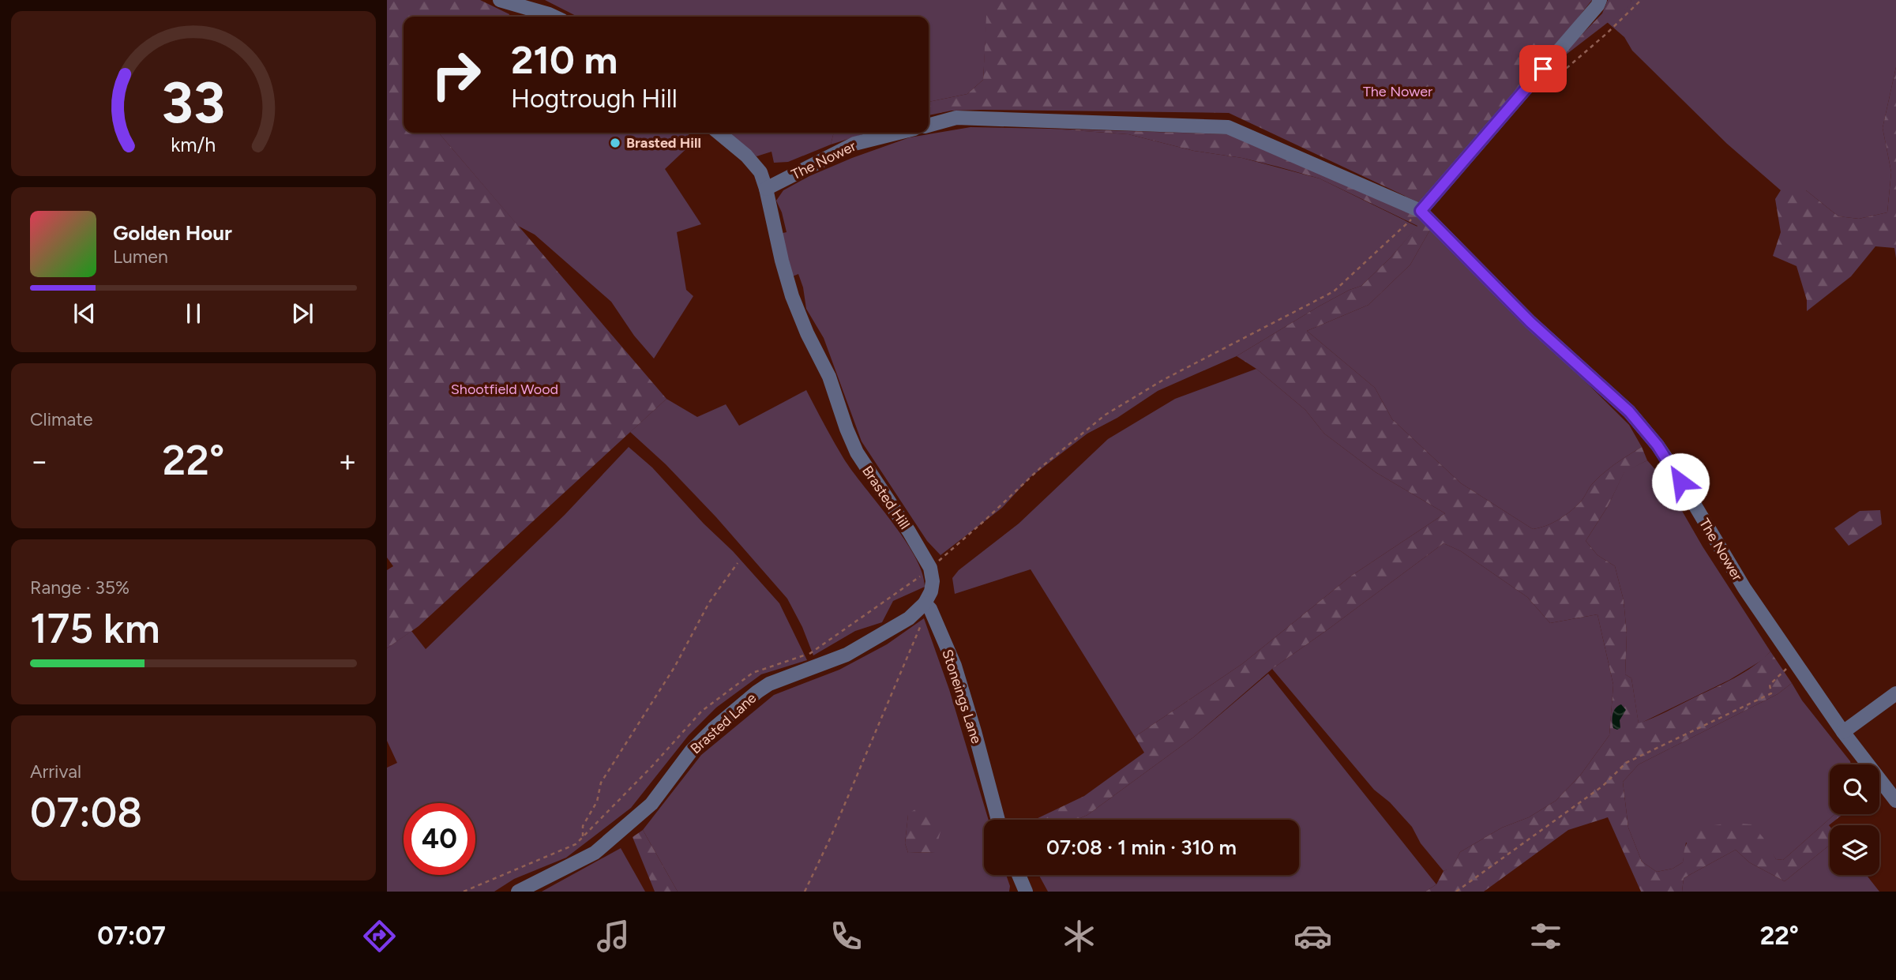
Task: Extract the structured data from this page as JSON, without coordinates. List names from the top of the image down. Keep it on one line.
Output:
{"streets":{"street":["The Nower","Brasted Hill","Stoneings Lane","Brasted Lane"]},"crossings":[["The Nower","Brasted Hill"],["Stoneings Lane","Brasted Lane"]],"parks":["The Nower","Shootfield Wood"],"places":["Brasted Hill"],"page":{"turn":["210 m","Hogtrough Hill"],"song":["Golden Hour","Lumen"],"tile":["Climate",["Range · 35%","175 km"],["Arrival","07:08"]],"heat":["−","22°","+"],"limit":"40","trip":"07:08 · 1 min · 310 m","tabs":["07:07","22°"],"gauge":["33","km/h"]}}
